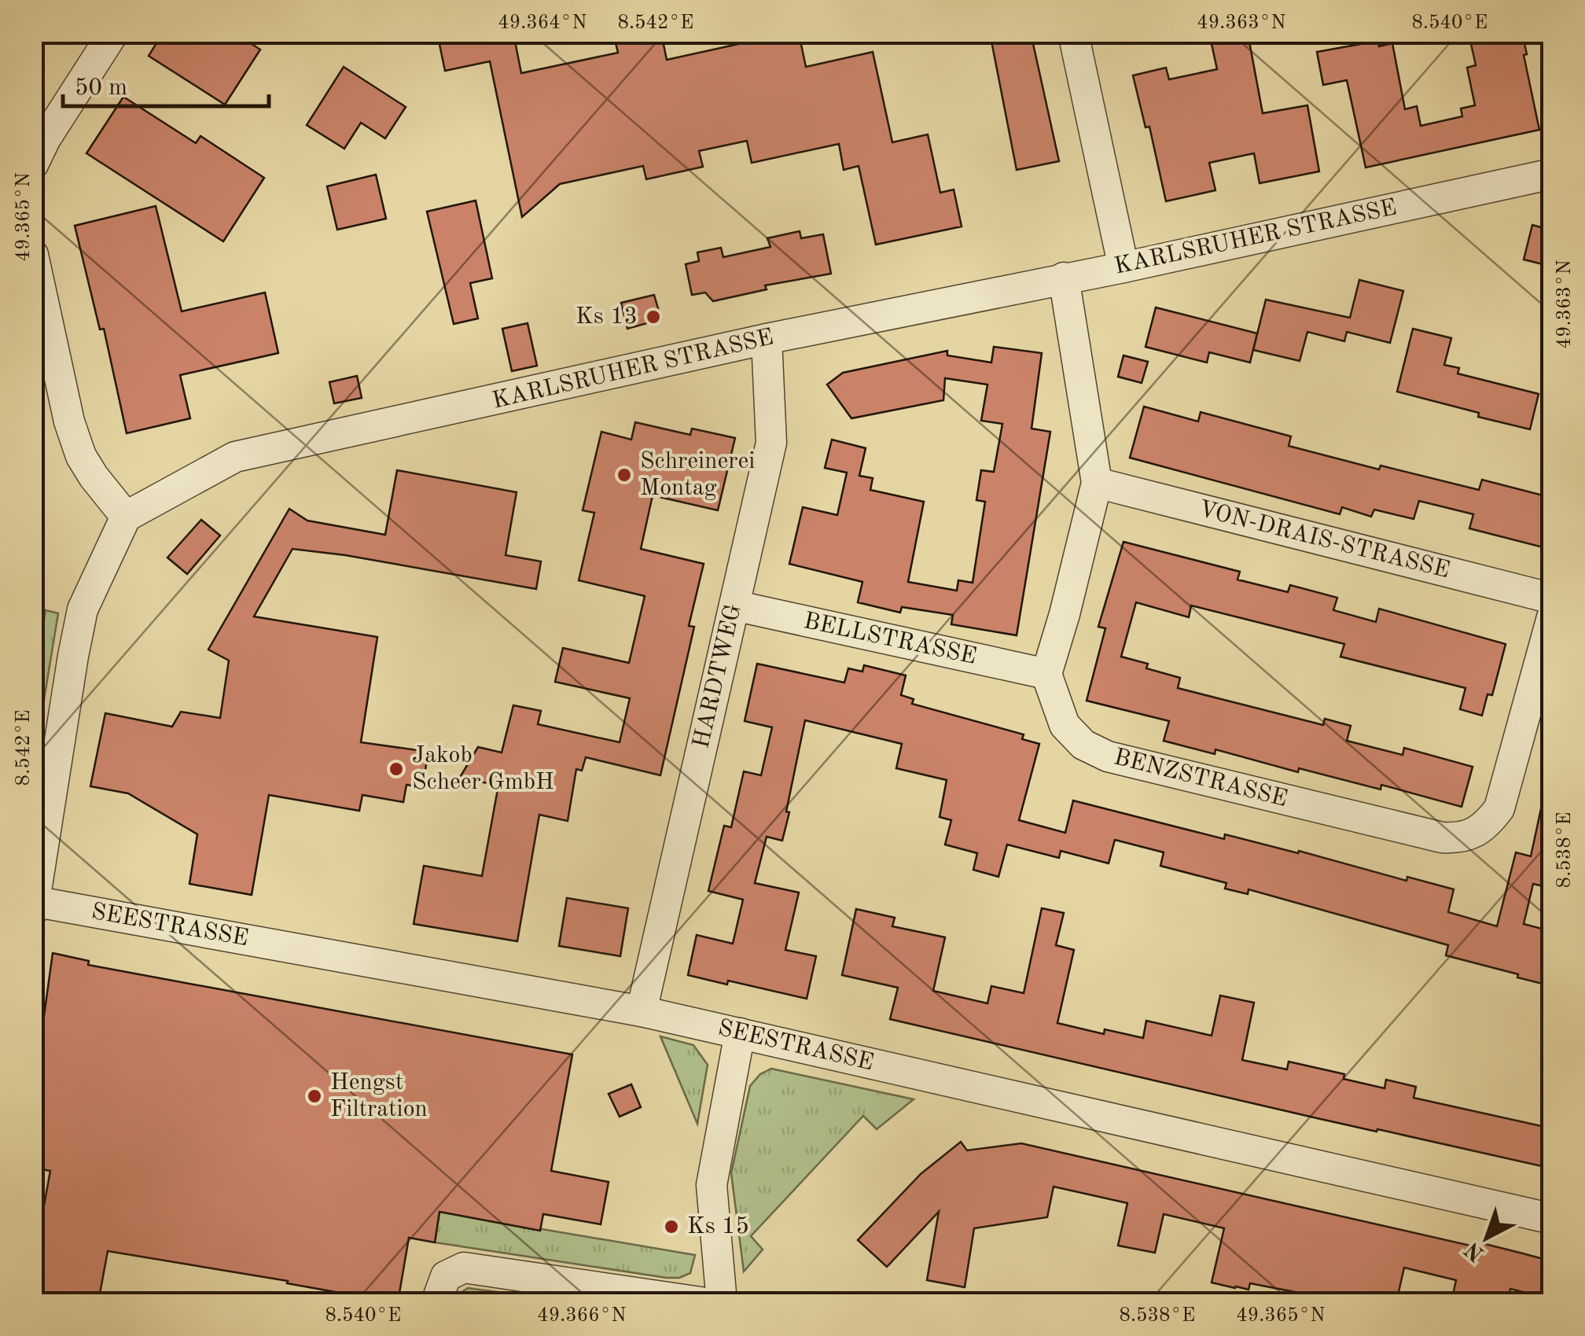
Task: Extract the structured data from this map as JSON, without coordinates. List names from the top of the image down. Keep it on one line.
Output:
{"streets":{"street":["KARLSRUHER STRASSE","VON-DRAIS-STRASSE","BELLSTRASSE","HARDTWEG","BENZSTRASSE","SEESTRASSE"]},"crossings":[["KARLSRUHER STRASSE","HARDTWEG"],["BELLSTRASSE","HARDTWEG"],["BELLSTRASSE","BENZSTRASSE"],["HARDTWEG","SEESTRASSE"]],"places":["Ks 13","Schreinerei Montag","Jakob Scheer GmbH","Hengst Filtration","Ks 15"],"scale_bar":"50 m","north":"bottom left","coordinates":["49.364°N","8.542°E","49.363°N","8.540°E","49.365°N","8.538°E","49.366°N"]}
